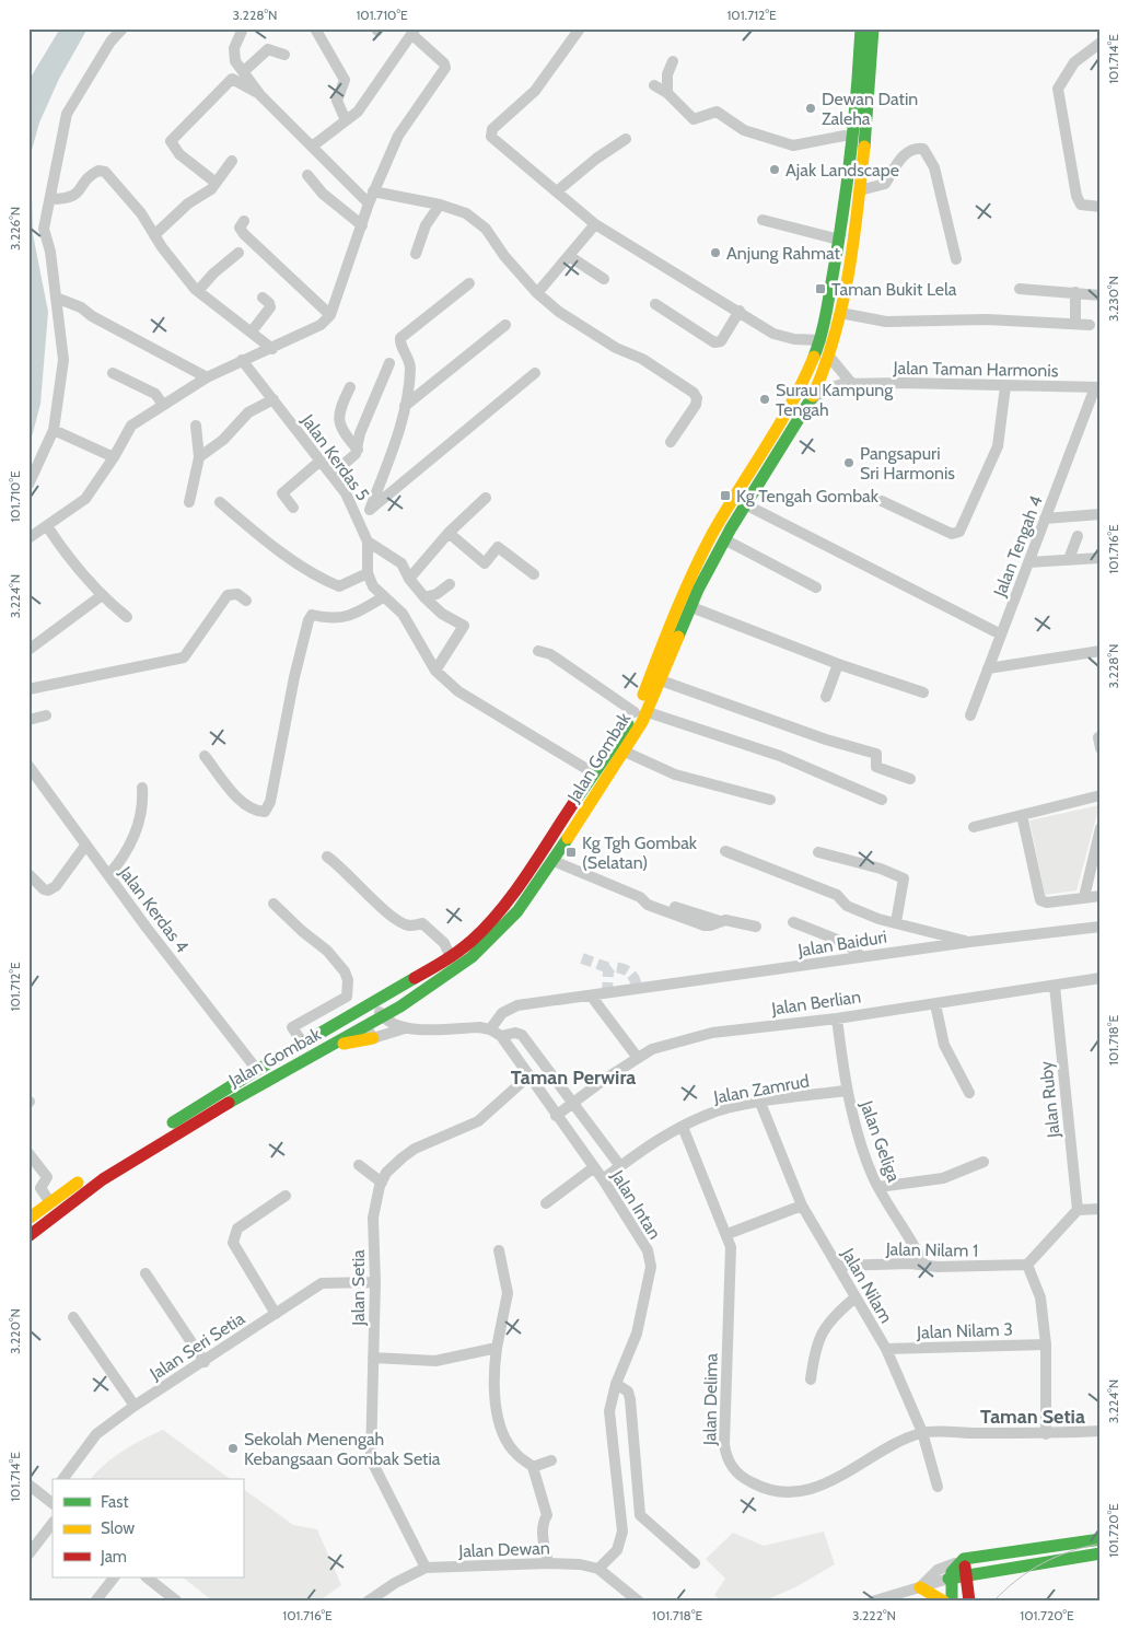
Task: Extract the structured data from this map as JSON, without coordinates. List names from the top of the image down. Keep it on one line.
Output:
{"streets":{"main road":["Jalan Gombak"],"street":["Jalan Taman Harmonis","Jalan Kerdas 5","Jalan Tengah 4","Jalan Kerdas 4","Jalan Baiduri","Jalan Berlian","Jalan Zamrud","Jalan Ruby","Jalan Geliga","Jalan Intan","Jalan Nilam 1","Jalan Nilam","Jalan Setia","Jalan Nilam 3","Jalan Seri Setia","Jalan Delima","Jalan Dewan"]},"crossings":[["Jalan Taman Harmonis","Jalan Tengah 4"],["Jalan Taman Harmonis","Jalan Gombak"],["Jalan Gombak","Jalan Kerdas 4"],["Jalan Baiduri","Jalan Intan"],["Jalan Berlian","Jalan Ruby"],["Jalan Berlian","Jalan Geliga"],["Jalan Berlian","Jalan Intan"],["Jalan Zamrud","Jalan Geliga"],["Jalan Zamrud","Jalan Intan"],["Jalan Zamrud","Jalan Nilam"],["Jalan Zamrud","Jalan Delima"],["Jalan Geliga","Jalan Nilam 1"],["Jalan Intan","Jalan Setia"],["Jalan Intan","Jalan Dewan"],["Jalan Nilam 1","Jalan Nilam"],["Jalan Nilam","Jalan Nilam 3"],["Jalan Nilam","Jalan Delima"],["Jalan Setia","Jalan Seri Setia"],["Jalan Setia","Jalan Dewan"]],"districts":["Taman Perwira","Taman Setia"],"places":{"other":["Dewan Datin Zaleha","Ajak Landscape","Anjung Rahmat","Surau Kampung Tengah","Pangsapuri Sri Harmonis","Sekolah Menengah Kebangsaan Gombak Setia"],"transit":["Taman Bukit Lela","Kg Tengah Gombak","Kg Tgh Gombak (Selatan)"]},"legend":["Fast","Slow","Jam"],"coordinates":["3.228°N","101.710°E","101.712°E","101.714°E","3.226°N","3.230°N","101.716°E","3.224°N","101.718°E","3.220°N","101.720°E","3.222°N"]}
